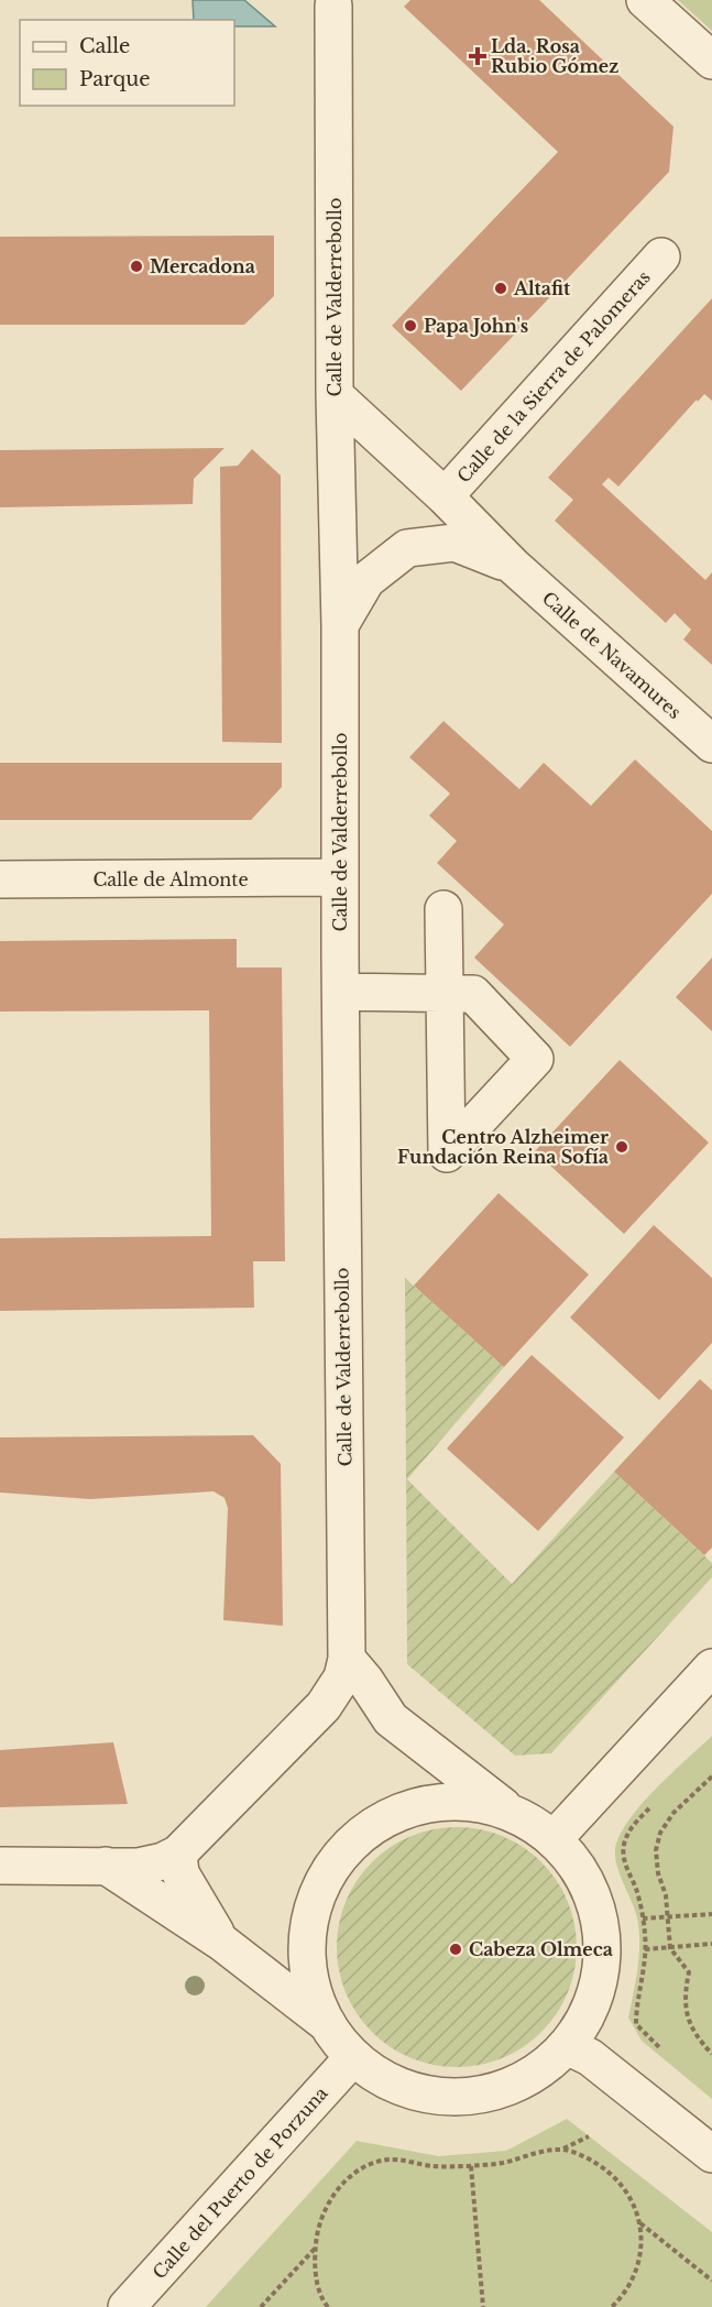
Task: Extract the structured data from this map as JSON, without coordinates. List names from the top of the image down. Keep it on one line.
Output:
{"streets":{"street":["Calle de Valderrebollo","Calle de la Sierra de Palomeras","Calle de Navamures","Calle de Almonte","Calle del Puerto de Porzuna"]},"crossings":[["Calle de Valderrebollo","Calle de Navamures"],["Calle de Valderrebollo","Calle de Almonte"],["Calle de la Sierra de Palomeras","Calle de Navamures"]],"places":{"health":["Lda. Rosa Rubio Gómez"],"other":["Mercadona","Altafit","Papa John's","Centro Alzheimer Fundación Reina Sofía","Cabeza Olmeca"]},"legend":["Calle","Parque"]}
